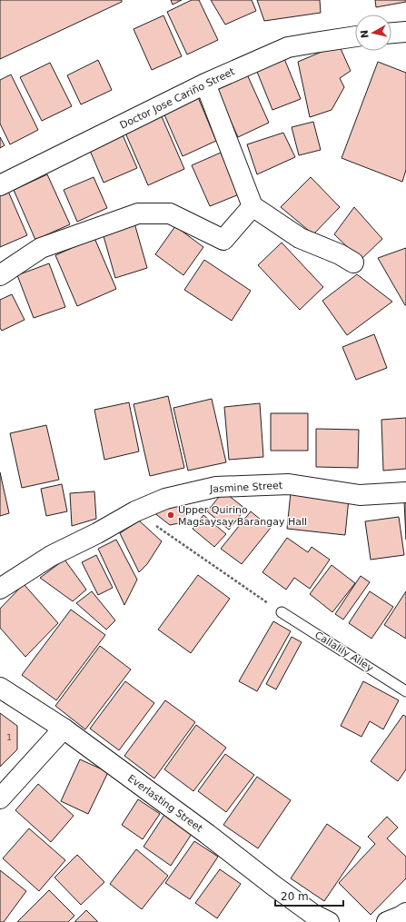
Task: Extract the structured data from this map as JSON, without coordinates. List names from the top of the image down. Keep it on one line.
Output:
{"streets":{"street":["Doctor Jose Cariño Street","Jasmine Street","Everlasting Street"],"lane":["Callalily Alley"]},"places":["Upper Quirino Magsaysay Barangay Hall"],"house_numbers":["1"],"scale_bar":"20 m","north":"left"}
